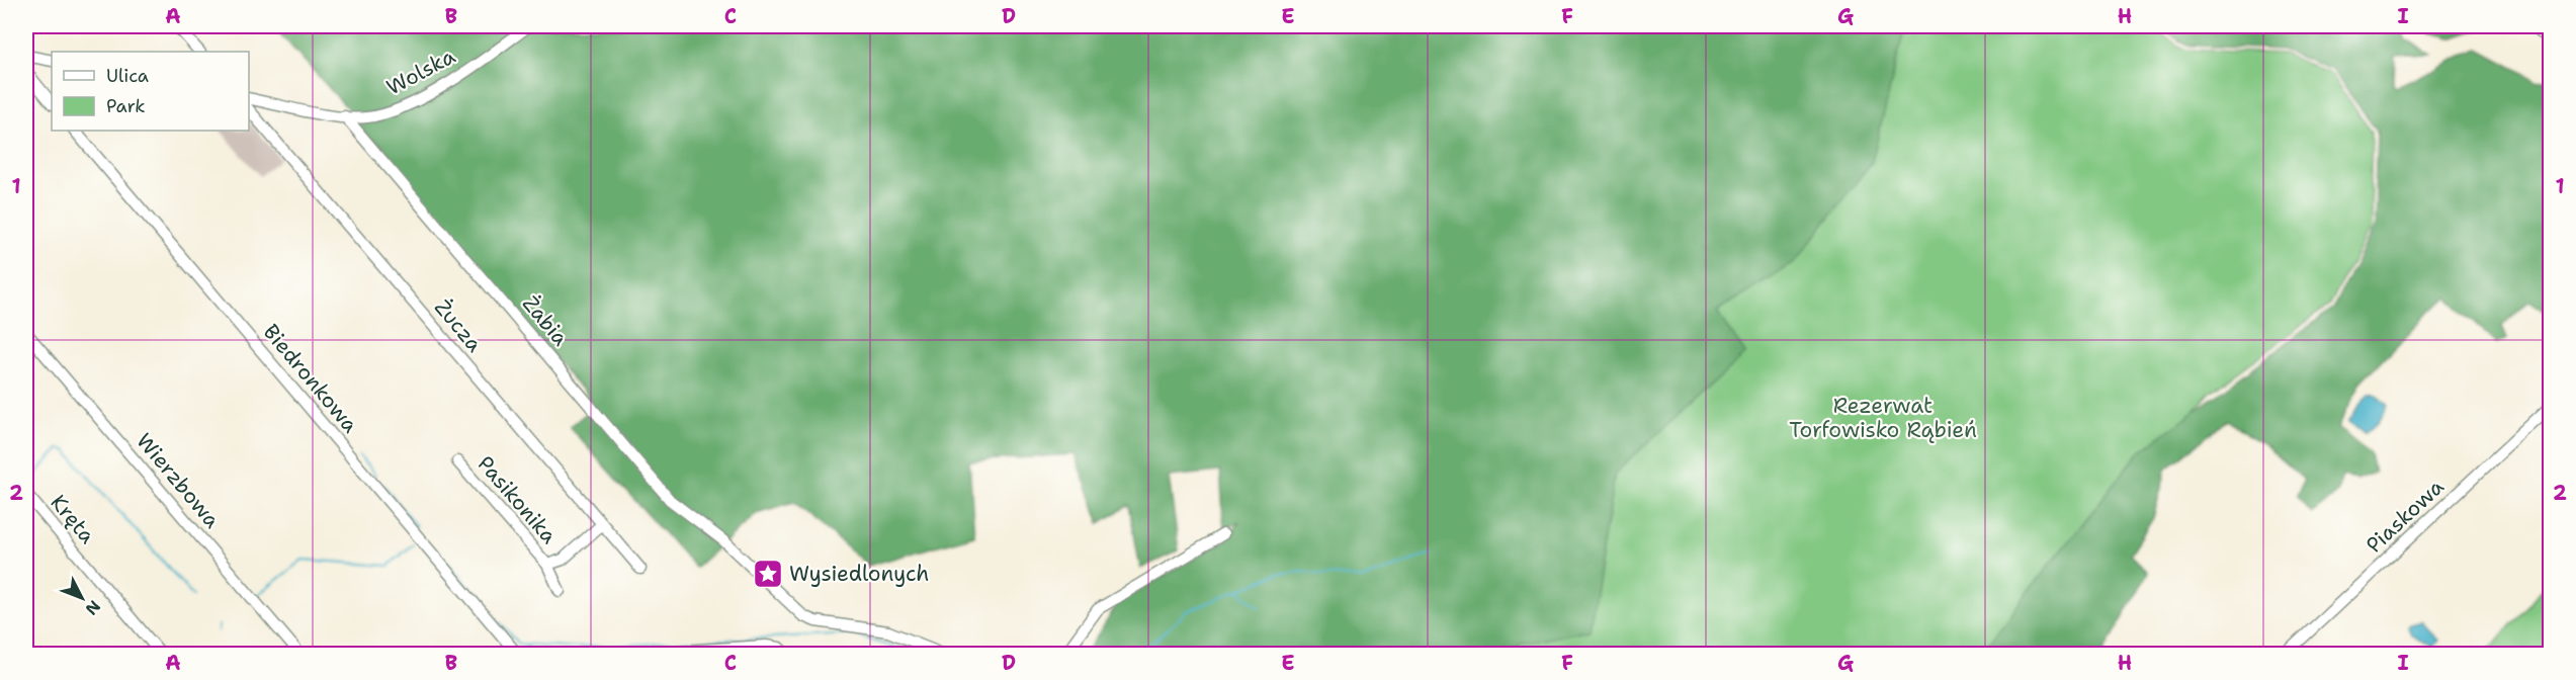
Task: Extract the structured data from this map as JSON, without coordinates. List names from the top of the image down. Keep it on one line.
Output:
{"streets":{"street":["Wolska","Żabia","Żucza","Biedronkowa","Wierzbowa","Pasikonika","Piaskowa","Kręta"]},"crossings":[["Wolska","Żabia"],["Żucza","Pasikonika"]],"parks":["Rezerwat Torfowisko Rąbień"],"places":{"place":["Wysiedlonych"]},"legend":["Ulica","Park"],"north":"bottom right","grid":{"columns":["A","B","C","D","E","F","G","H","I"],"rows":["1","2"]}}
